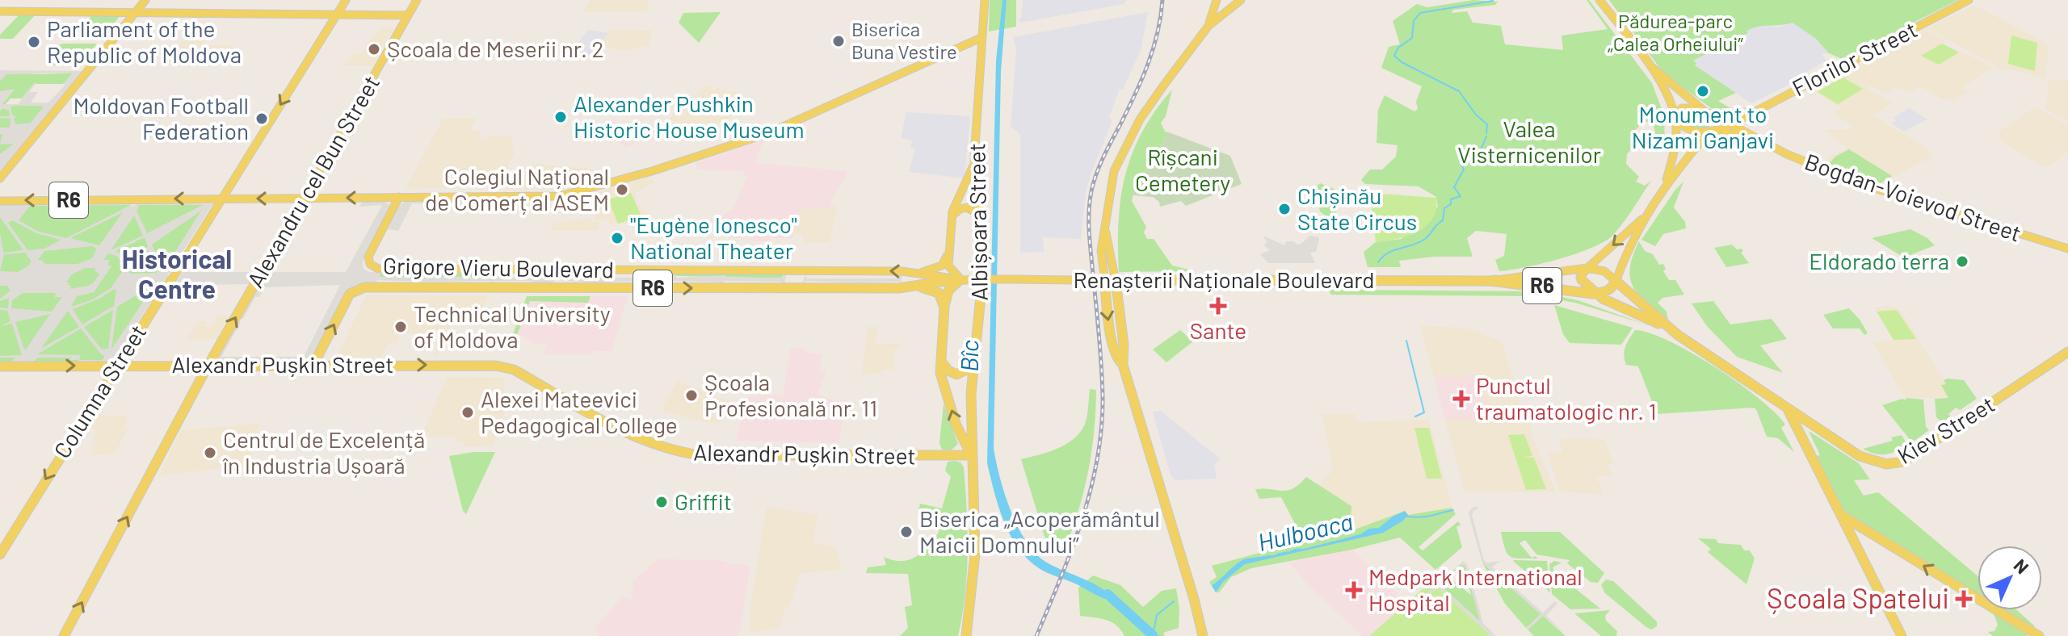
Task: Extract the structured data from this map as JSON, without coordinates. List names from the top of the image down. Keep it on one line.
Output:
{"streets":{"main road":["Florilor Street","Alexandru cel Bun Street","Bogdan-Voievod Street","R6","Albișoara Street","Grigore Vieru Boulevard","Renașterii Naționale Boulevard","Alexandr Pușkin Street","Columna Street","Kiev Street"]},"crossings":[["Florilor Street","Bogdan-Voievod Street"],["Florilor Street","R6"],["Alexandru cel Bun Street","R6"],["Alexandru cel Bun Street","Alexandr Pușkin Street"],["Bogdan-Voievod Street","R6"],["R6","Grigore Vieru Boulevard"],["R6","Renașterii Naționale Boulevard"],["R6","Columna Street"],["Albișoara Street","Alexandr Pușkin Street"],["Grigore Vieru Boulevard","Renașterii Naționale Boulevard"],["Grigore Vieru Boulevard","Alexandr Pușkin Street"],["Renașterii Naționale Boulevard","Kiev Street"],["Alexandr Pușkin Street","Columna Street"]],"one_way":["Alexandru cel Bun Street","Alexandr Pușkin Street","Columna Street"],"districts":["Historical Centre"],"water":["Bîc","Hulboaca"],"parks":["Pădurea-parc „Calea Orheiului”","Valea Visternicenilor","Rîșcani Cemetery"],"places":{"other":["Biserica Buna Vestire","Parliament of the Republic of Moldova","Școala de Meserii nr. 2","Monument to Nizami Ganjavi","Alexander Pushkin Historic House Museum","Moldovan Football Federation","Colegiul Național de Comerț al ASEM","Chișinău State Circus","\"Eugène Ionesco\" National Theater","Eldorado terra","Technical University of Moldova","Școala Profesională nr. 11","Alexei Mateevici Pedagogical College","Centrul de Excelență în Industria Ușoară","Griffit","Biserica „Acoperământul Maicii Domnului”"],"health":["Sante","Punctul traumatologic nr. 1","Medpark International Hospital","Școala Spatelui"]},"north":"top right"}
